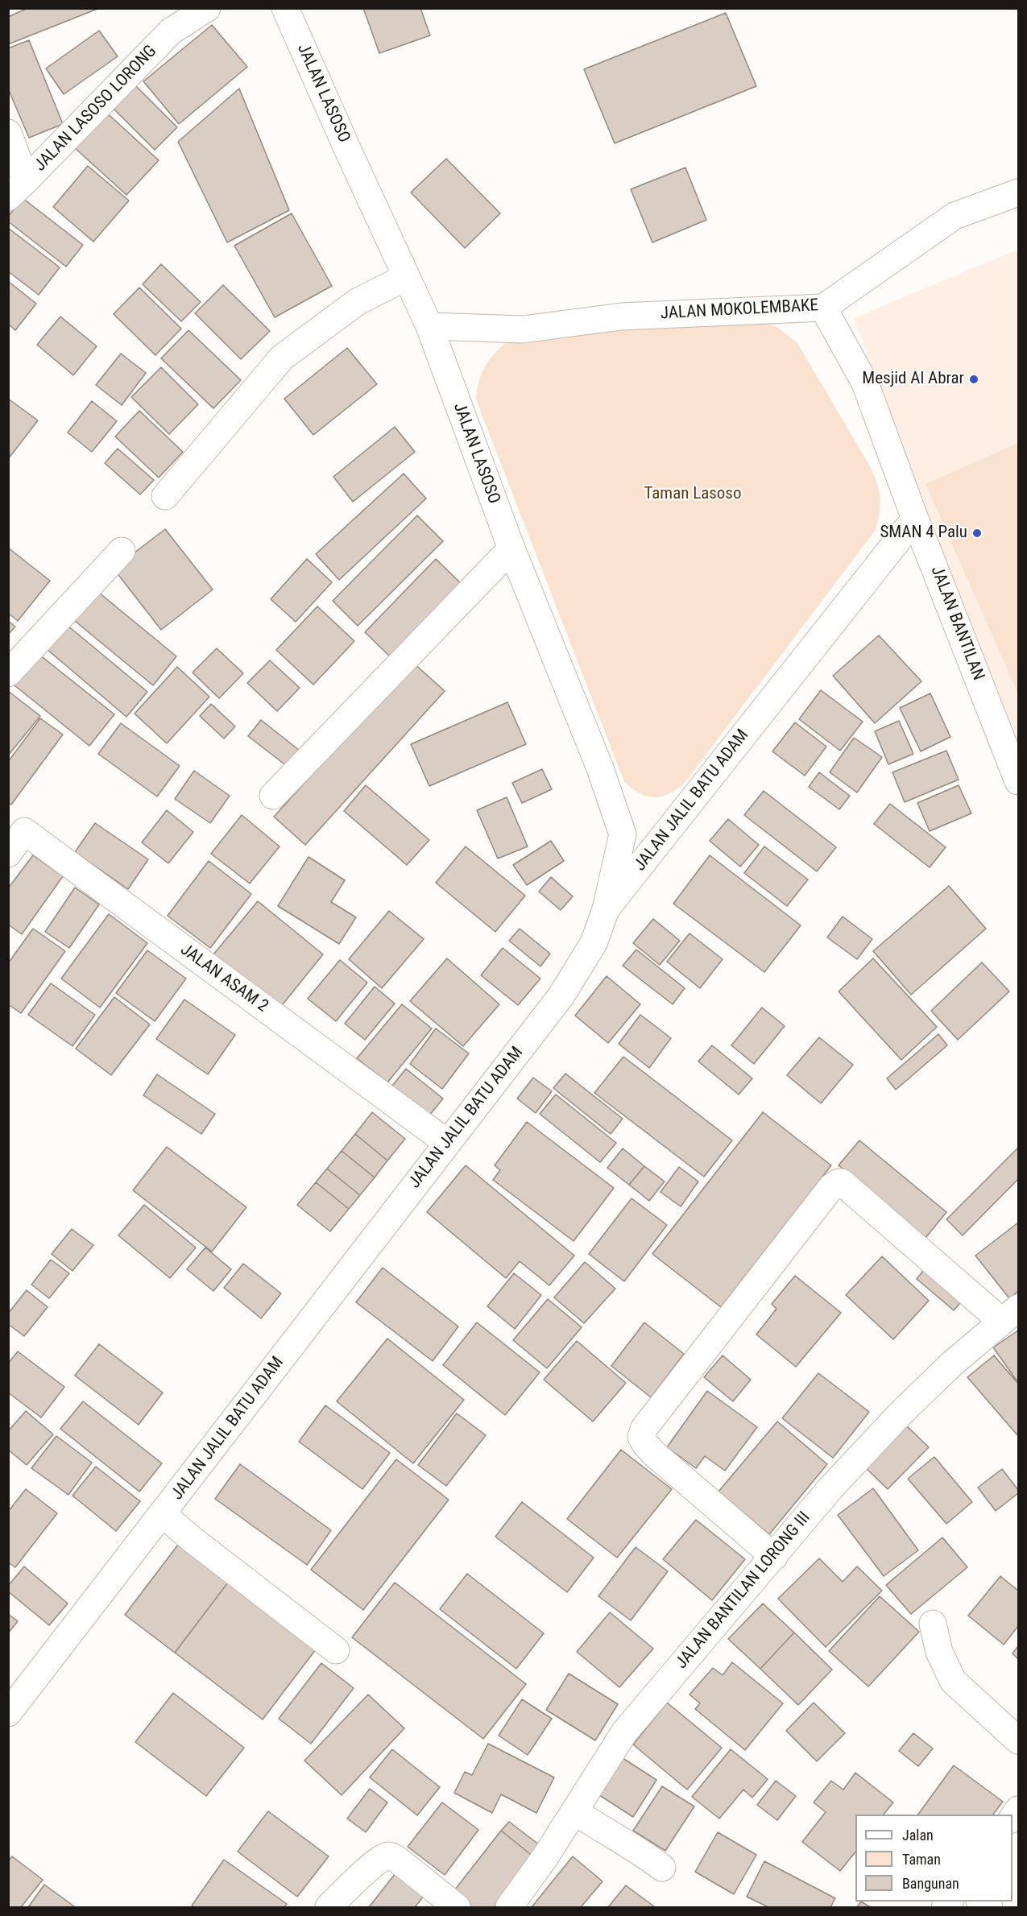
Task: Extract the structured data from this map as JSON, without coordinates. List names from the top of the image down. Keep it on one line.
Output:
{"streets":{"street":["JALAN LASOSO","JALAN LASOSO LORONG","JALAN MOKOLEMBAKE","JALAN BANTILAN","JALAN JALIL BATU ADAM","JALAN ASAM 2","JALAN BANTILAN LORONG III"]},"crossings":[["JALAN LASOSO","JALAN MOKOLEMBAKE"],["JALAN LASOSO","JALAN JALIL BATU ADAM"],["JALAN MOKOLEMBAKE","JALAN BANTILAN"],["JALAN BANTILAN","JALAN JALIL BATU ADAM"],["JALAN JALIL BATU ADAM","JALAN ASAM 2"]],"parks":["Taman Lasoso"],"places":["Mesjid Al Abrar","SMAN 4 Palu"],"legend":["Jalan","Taman","Bangunan"]}
